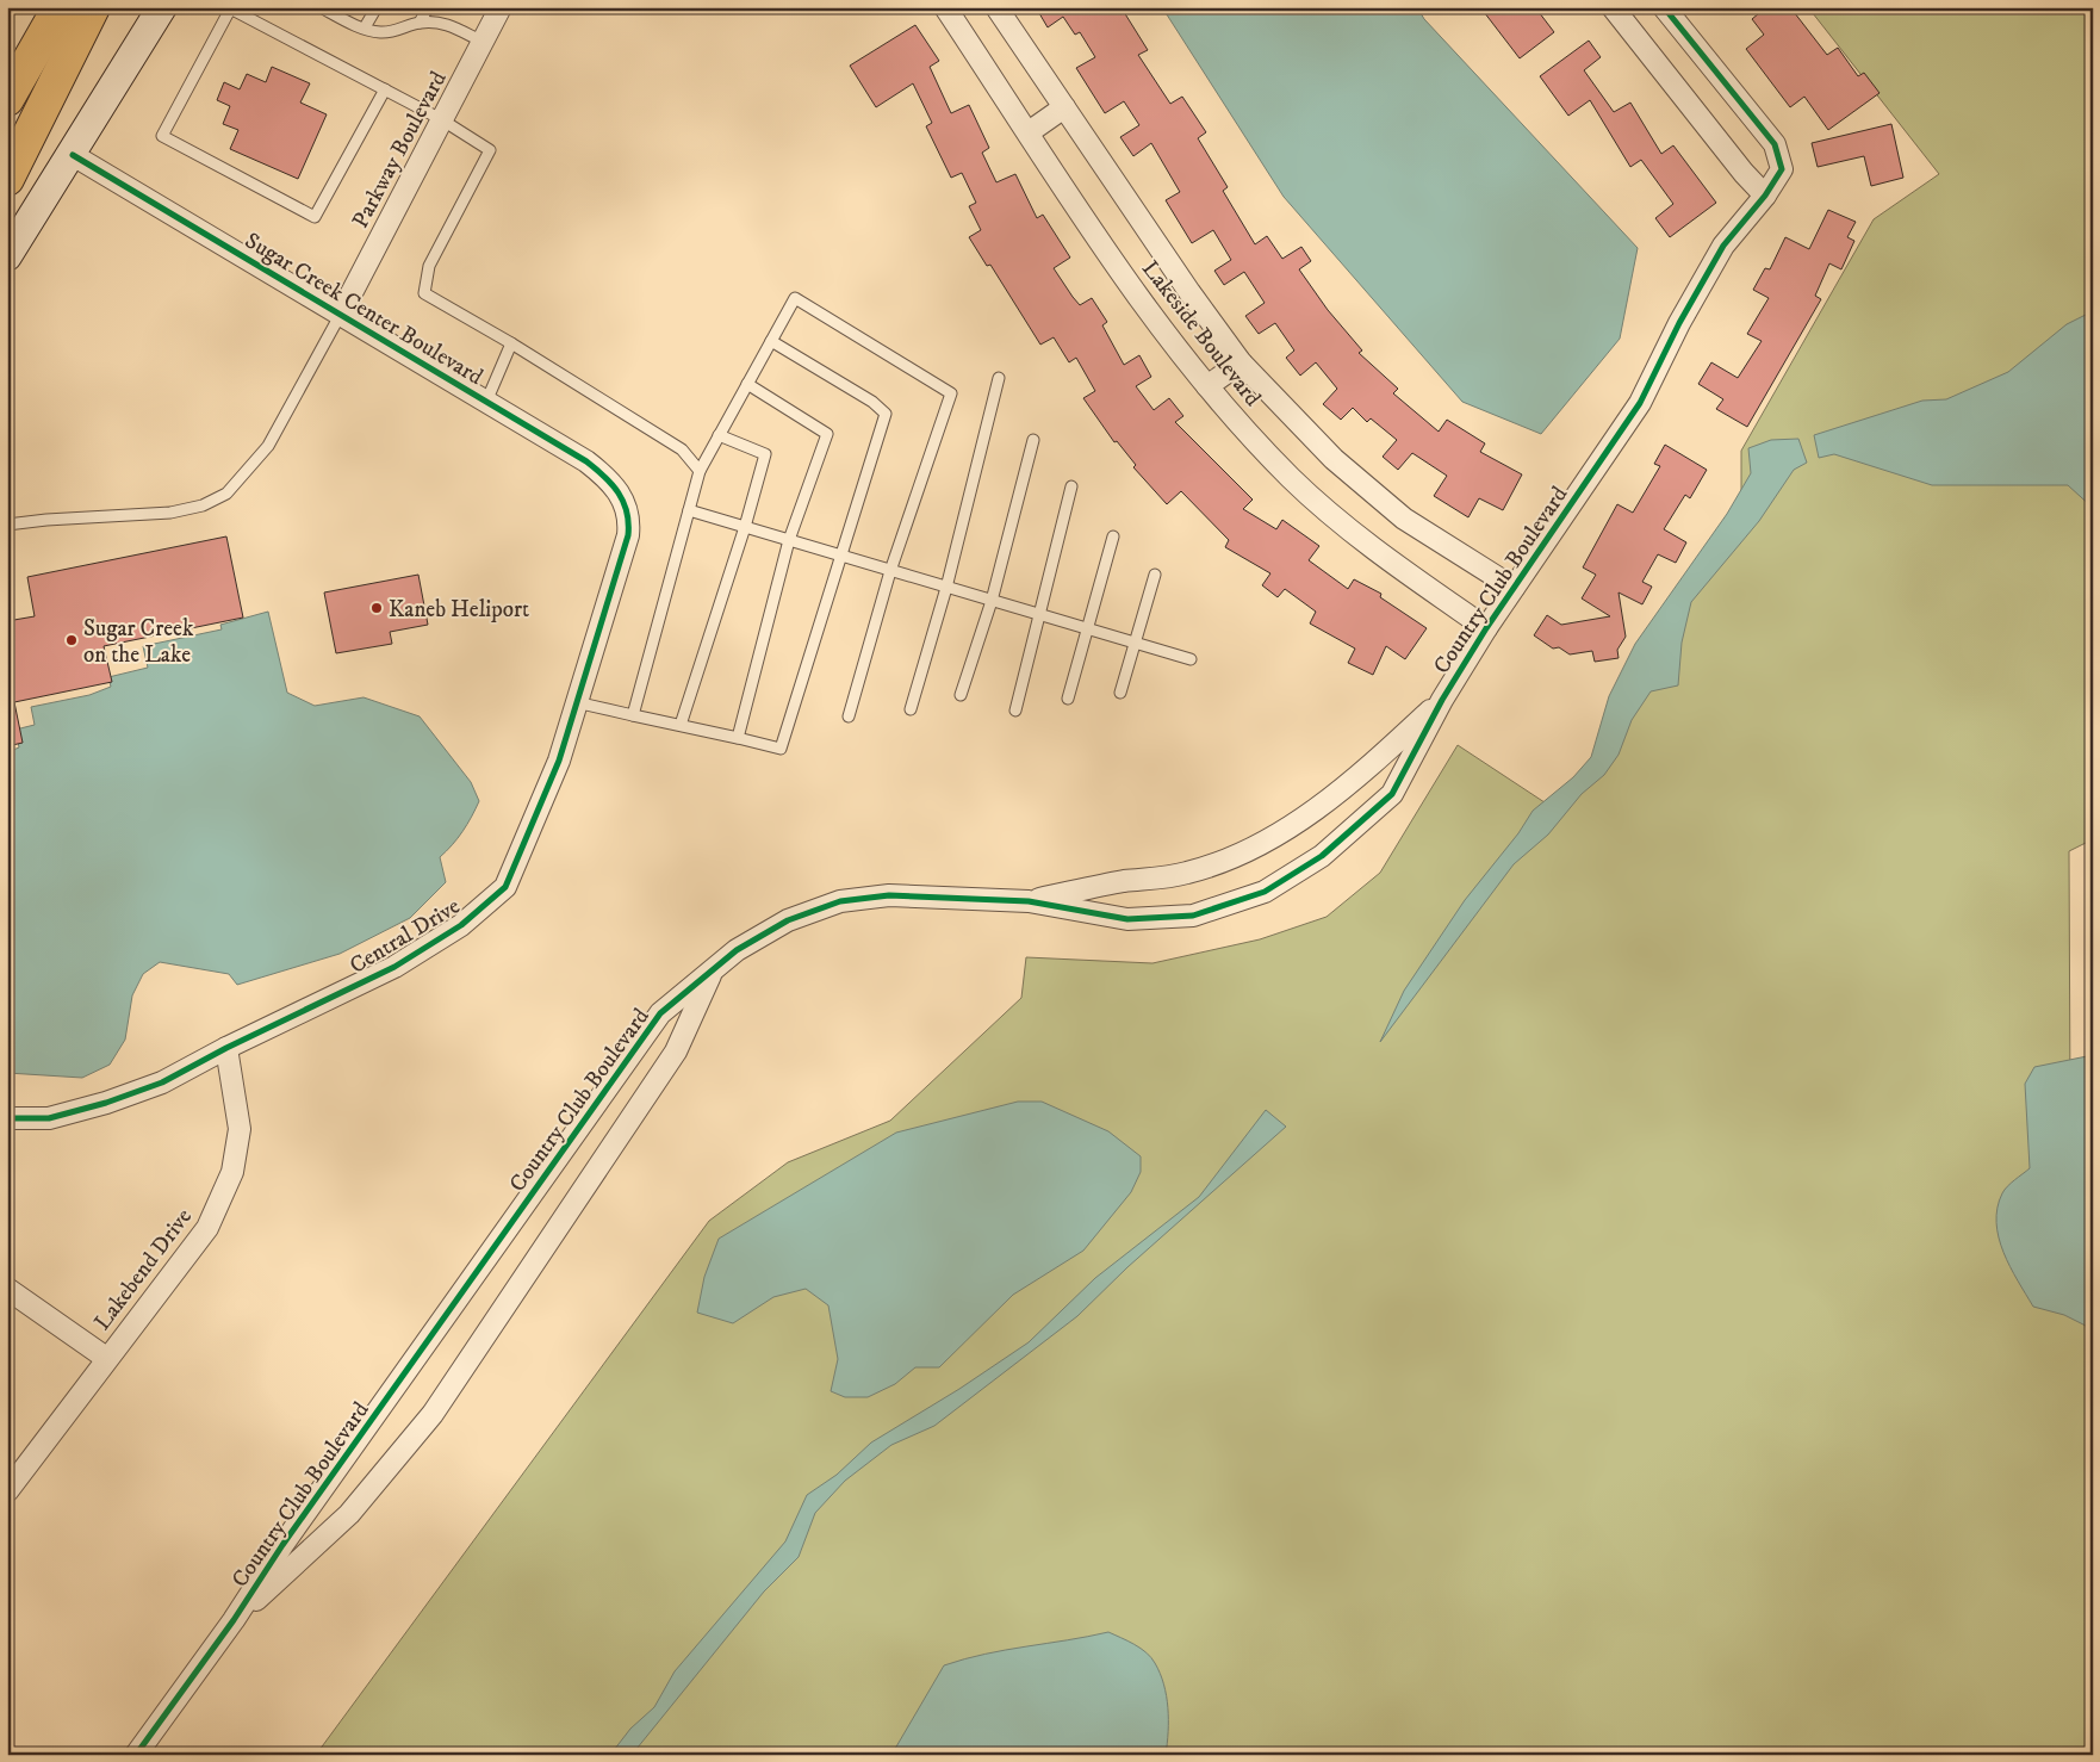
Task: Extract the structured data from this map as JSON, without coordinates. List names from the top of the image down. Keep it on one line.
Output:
{"streets":{"street":["Parkway Boulevard","Sugar Creek Center Boulevard","Lakeside Boulevard","Country Club Boulevard","Central Drive","Lakebend Drive"]},"crossings":[["Parkway Boulevard","Sugar Creek Center Boulevard"],["Sugar Creek Center Boulevard","Central Drive"],["Lakeside Boulevard","Country Club Boulevard"],["Central Drive","Lakebend Drive"]],"places":["Kaneb Heliport","Sugar Creek on the Lake"]}
